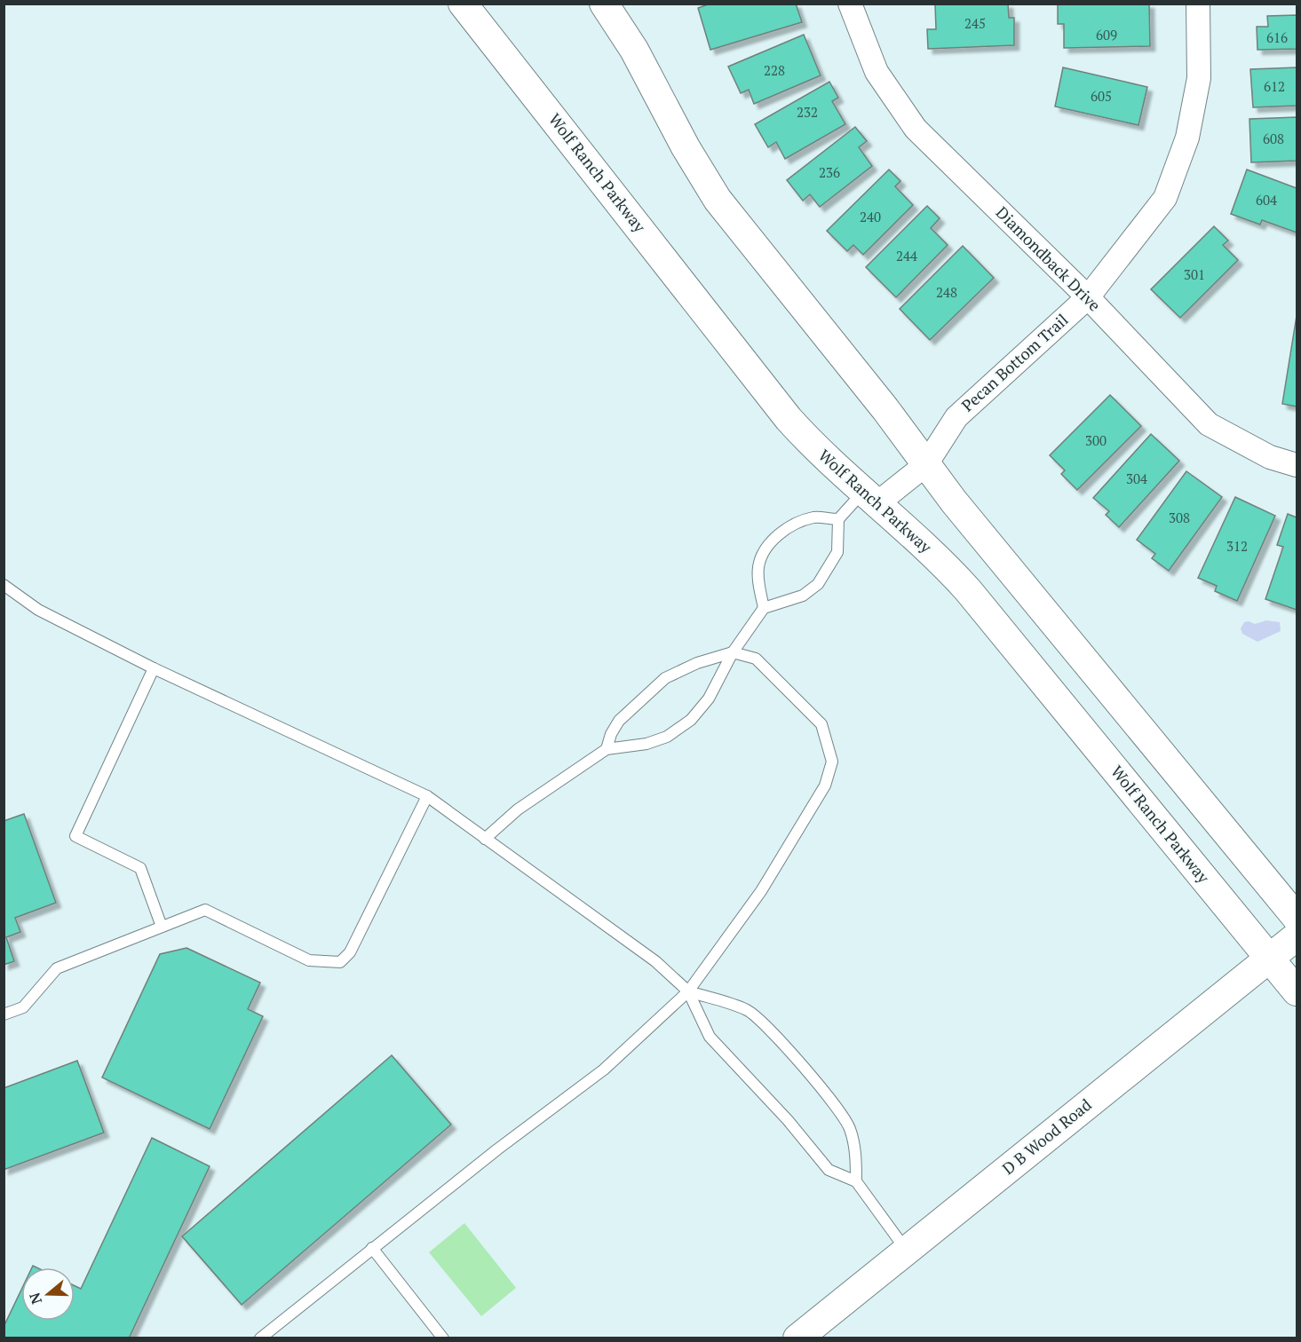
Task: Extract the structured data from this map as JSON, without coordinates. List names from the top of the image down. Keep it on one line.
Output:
{"streets":{"street":["Wolf Ranch Parkway","Diamondback Drive","Pecan Bottom Trail","D B Wood Road"]},"crossings":[["Wolf Ranch Parkway","Pecan Bottom Trail"],["Wolf Ranch Parkway","D B Wood Road"],["Diamondback Drive","Pecan Bottom Trail"]],"house_numbers":["245","609","616","228","612","605","232","608","236","604","240","244","301","248","300","304","308","312"],"north":"left"}
